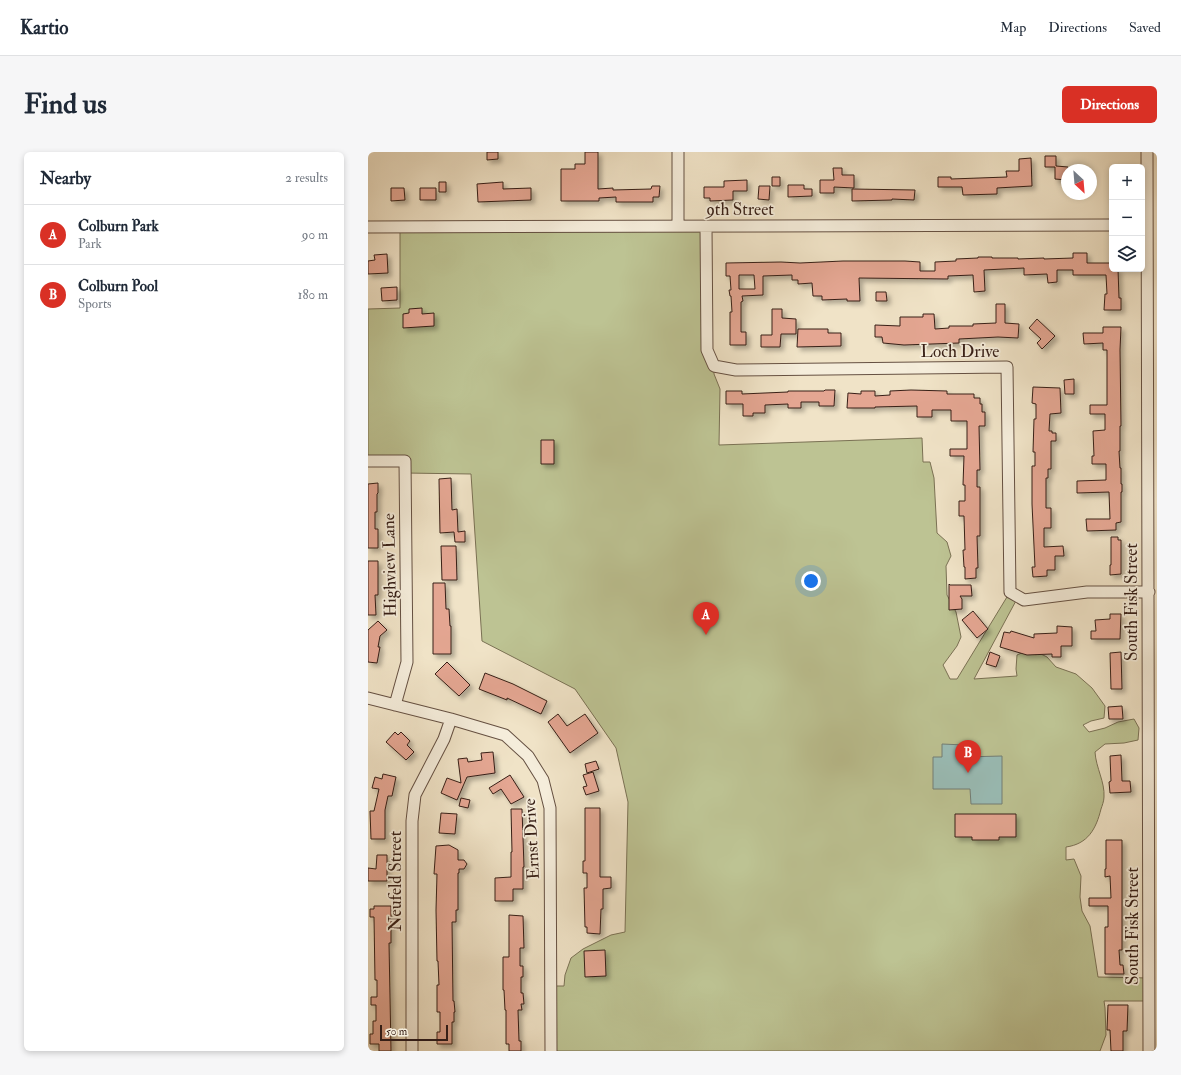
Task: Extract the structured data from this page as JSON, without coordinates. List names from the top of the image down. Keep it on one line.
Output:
{"streets":{"street":["9th Street","Loch Drive","Highview Lane","South Fisk Street","Ernst Drive","Neufeld Street"]},"crossings":[["9th Street","Loch Drive"],["Loch Drive","South Fisk Street"],["Highview Lane","Ernst Drive"],["Ernst Drive","Neufeld Street"]],"scale_bar":"50 m","north":"bottom right","page":{"header":"Kartio","nav":["Map","Directions","Saved"],"buttons":"Directions","title":"Find us","heading":["Nearby","2 results"],"map_buttons":["+","−"],"list":[{"mark":"A","name":"Colburn Park","note":"Park","value":"90 m"},{"mark":"B","name":"Colburn Pool","note":"Sports","value":"180 m"}],"pins":["A","B"],"scale":"50 m"}}
